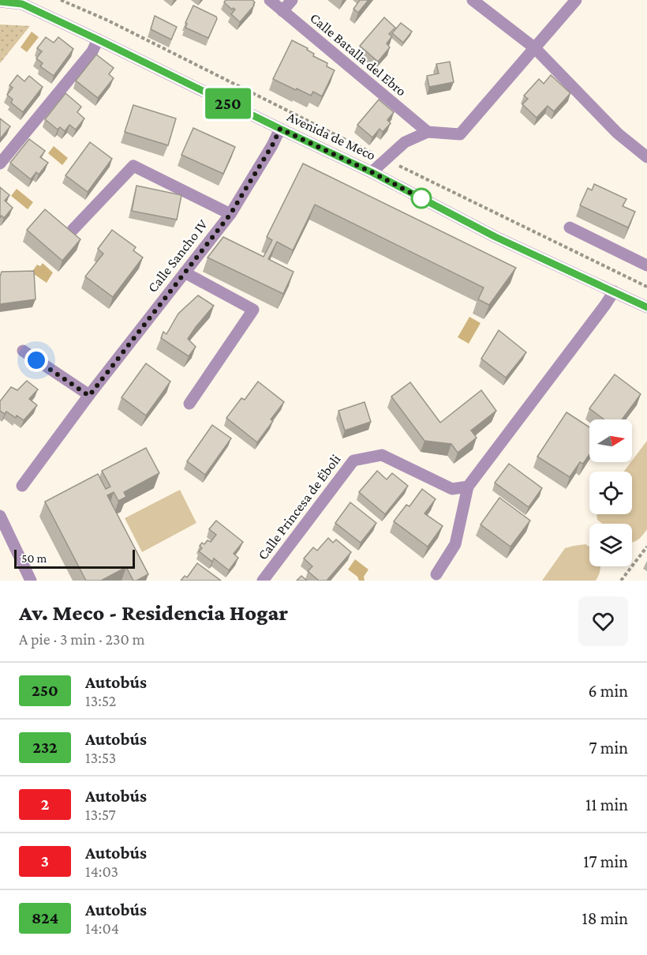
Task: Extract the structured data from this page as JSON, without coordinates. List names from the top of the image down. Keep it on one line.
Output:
{"streets":{"street":["Calle Batalla del Ebro","Avenida de Meco","Calle Sancho IV","Calle Princesa de Éboli"]},"crossings":[["Avenida de Meco","Calle Sancho IV"]],"lines":["bus line 250"],"scale_bar":"50 m","north":"right","page":{"on_map":"250","scale":"50 m","heading":["Av. Meco - Residencia Hogar","A pie · 3 min · 230 m"],"list":[{"mark":"250","name":"Autobús","note":"13:52","value":"6 min"},{"mark":"232","name":"Autobús","note":"13:53","value":"7 min"},{"mark":"2","name":"Autobús","note":"13:57","value":"11 min"},{"mark":"3","name":"Autobús","note":"14:03","value":"17 min"},{"mark":"824","name":"Autobús","note":"14:04","value":"18 min"}]}}
